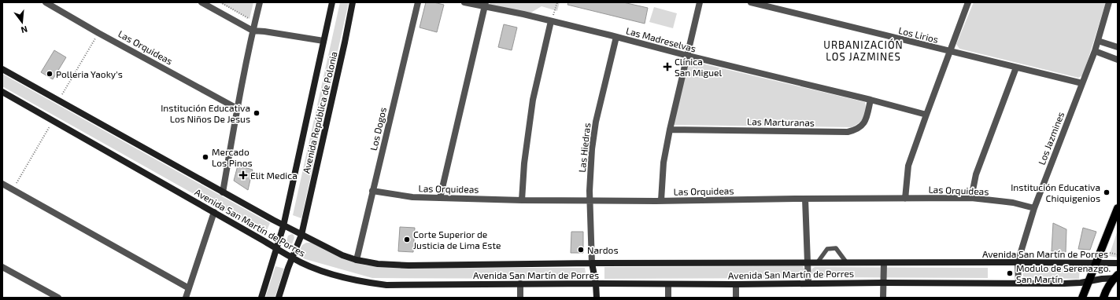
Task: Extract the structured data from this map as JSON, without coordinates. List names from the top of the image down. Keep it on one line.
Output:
{"streets":{"main road":["Avenida República de Polonia","Avenida San Martín de Porres"],"street":["Los Lirios","Las Madreselvas","Las Orquideas","Las Marturanas","Los Dogos","Los Jazmines","Las Hiedras"]},"crossings":[["Los Lirios","Los Jazmines"],["Las Madreselvas","Las Marturanas"],["Las Madreselvas","Las Hiedras"],["Las Orquideas","Los Dogos"],["Las Orquideas","Los Jazmines"],["Las Orquideas","Las Hiedras"],["Avenida República de Polonia","Avenida San Martín de Porres"],["Los Dogos","Avenida San Martín de Porres"],["Los Jazmines","Avenida San Martín de Porres"],["Las Hiedras","Avenida San Martín de Porres"]],"districts":["URBANIZACIÓN LOS JAZMINES"],"places":{"health":["Clínica San Miguel","Elit Medica"],"other":["Polleria Yaoky's","Institución Educativa Los Niños De Jesus","Mercado Los Pinos","Institución Educativa Chiquigenios","Corte Superior de Justicia de Lima Este","Nardos","Modulo de Serenazgo. San Martín"]},"north":"bottom"}
